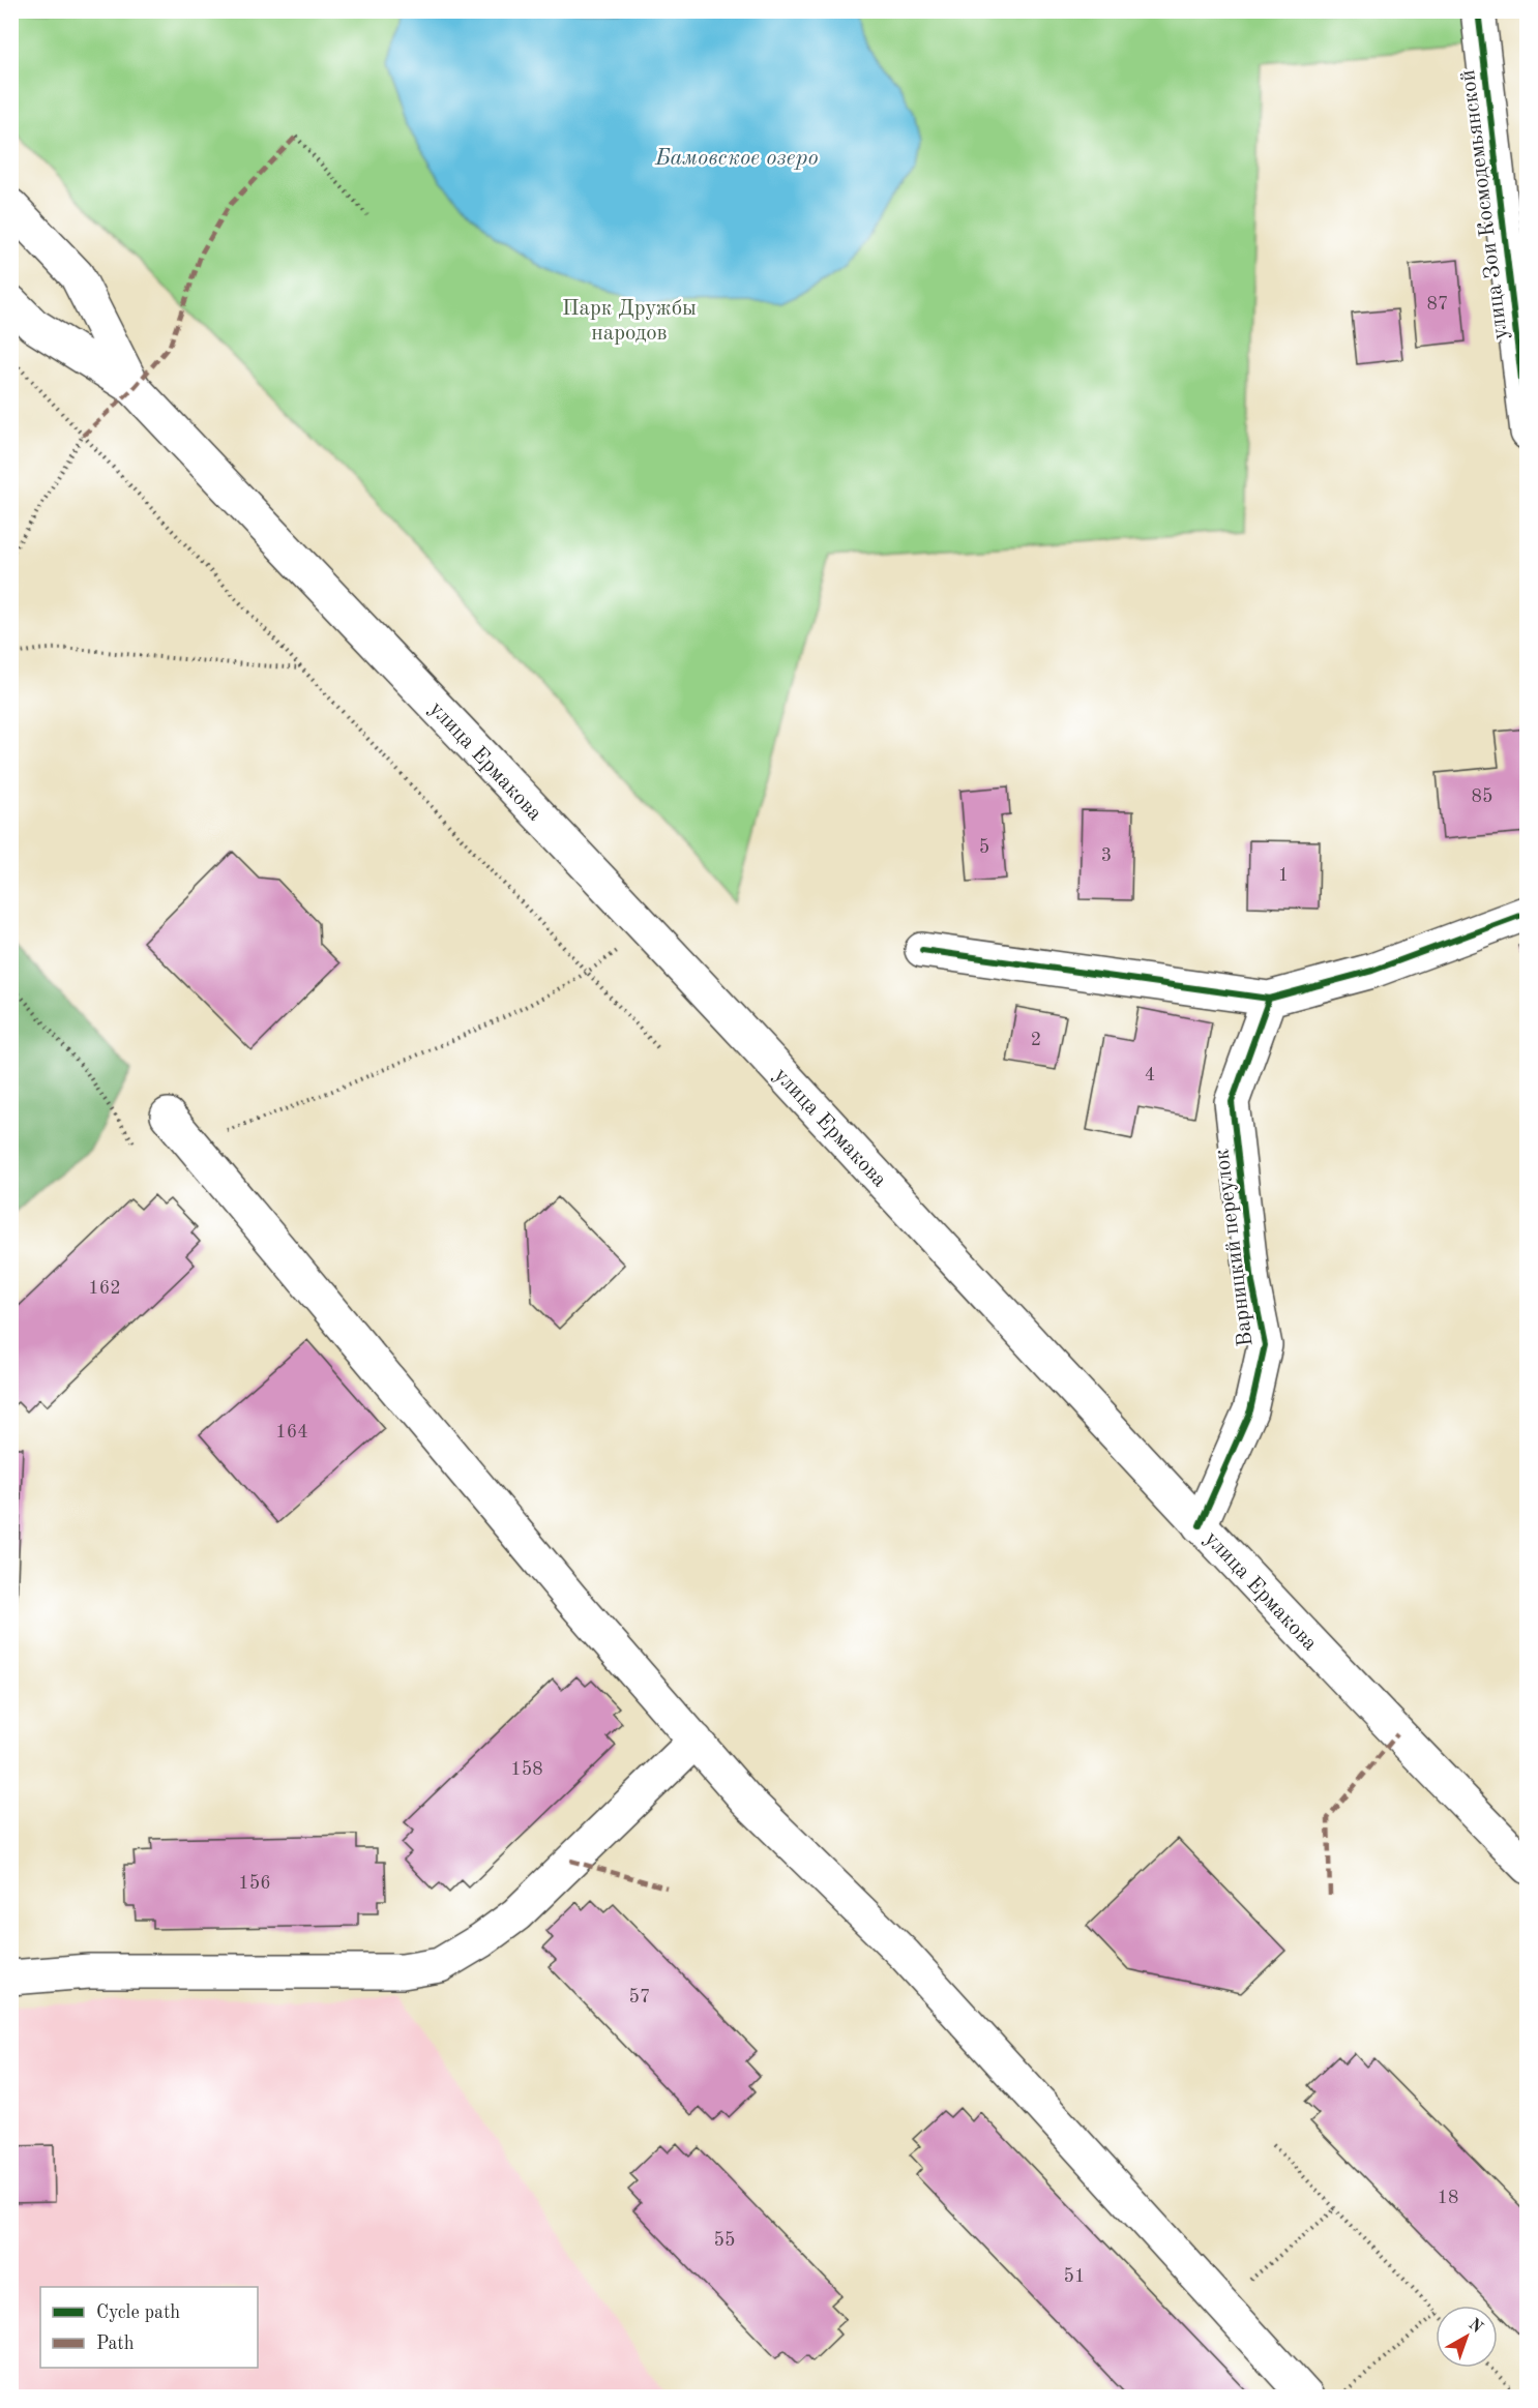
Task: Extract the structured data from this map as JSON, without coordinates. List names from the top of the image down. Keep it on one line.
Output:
{"streets":{"main road":["улица Зои Космодемьянской","улица Ермакова","Варницкий переулок"]},"crossings":[["улица Ермакова","Варницкий переулок"]],"water":["Бамовское озеро"],"parks":["Парк Дружбы народов"],"house_numbers":["87","85","5","3","1","2","4","162","164","158","156","57","18","55","51"],"legend":["Cycle path","Path"],"north":"top right"}
